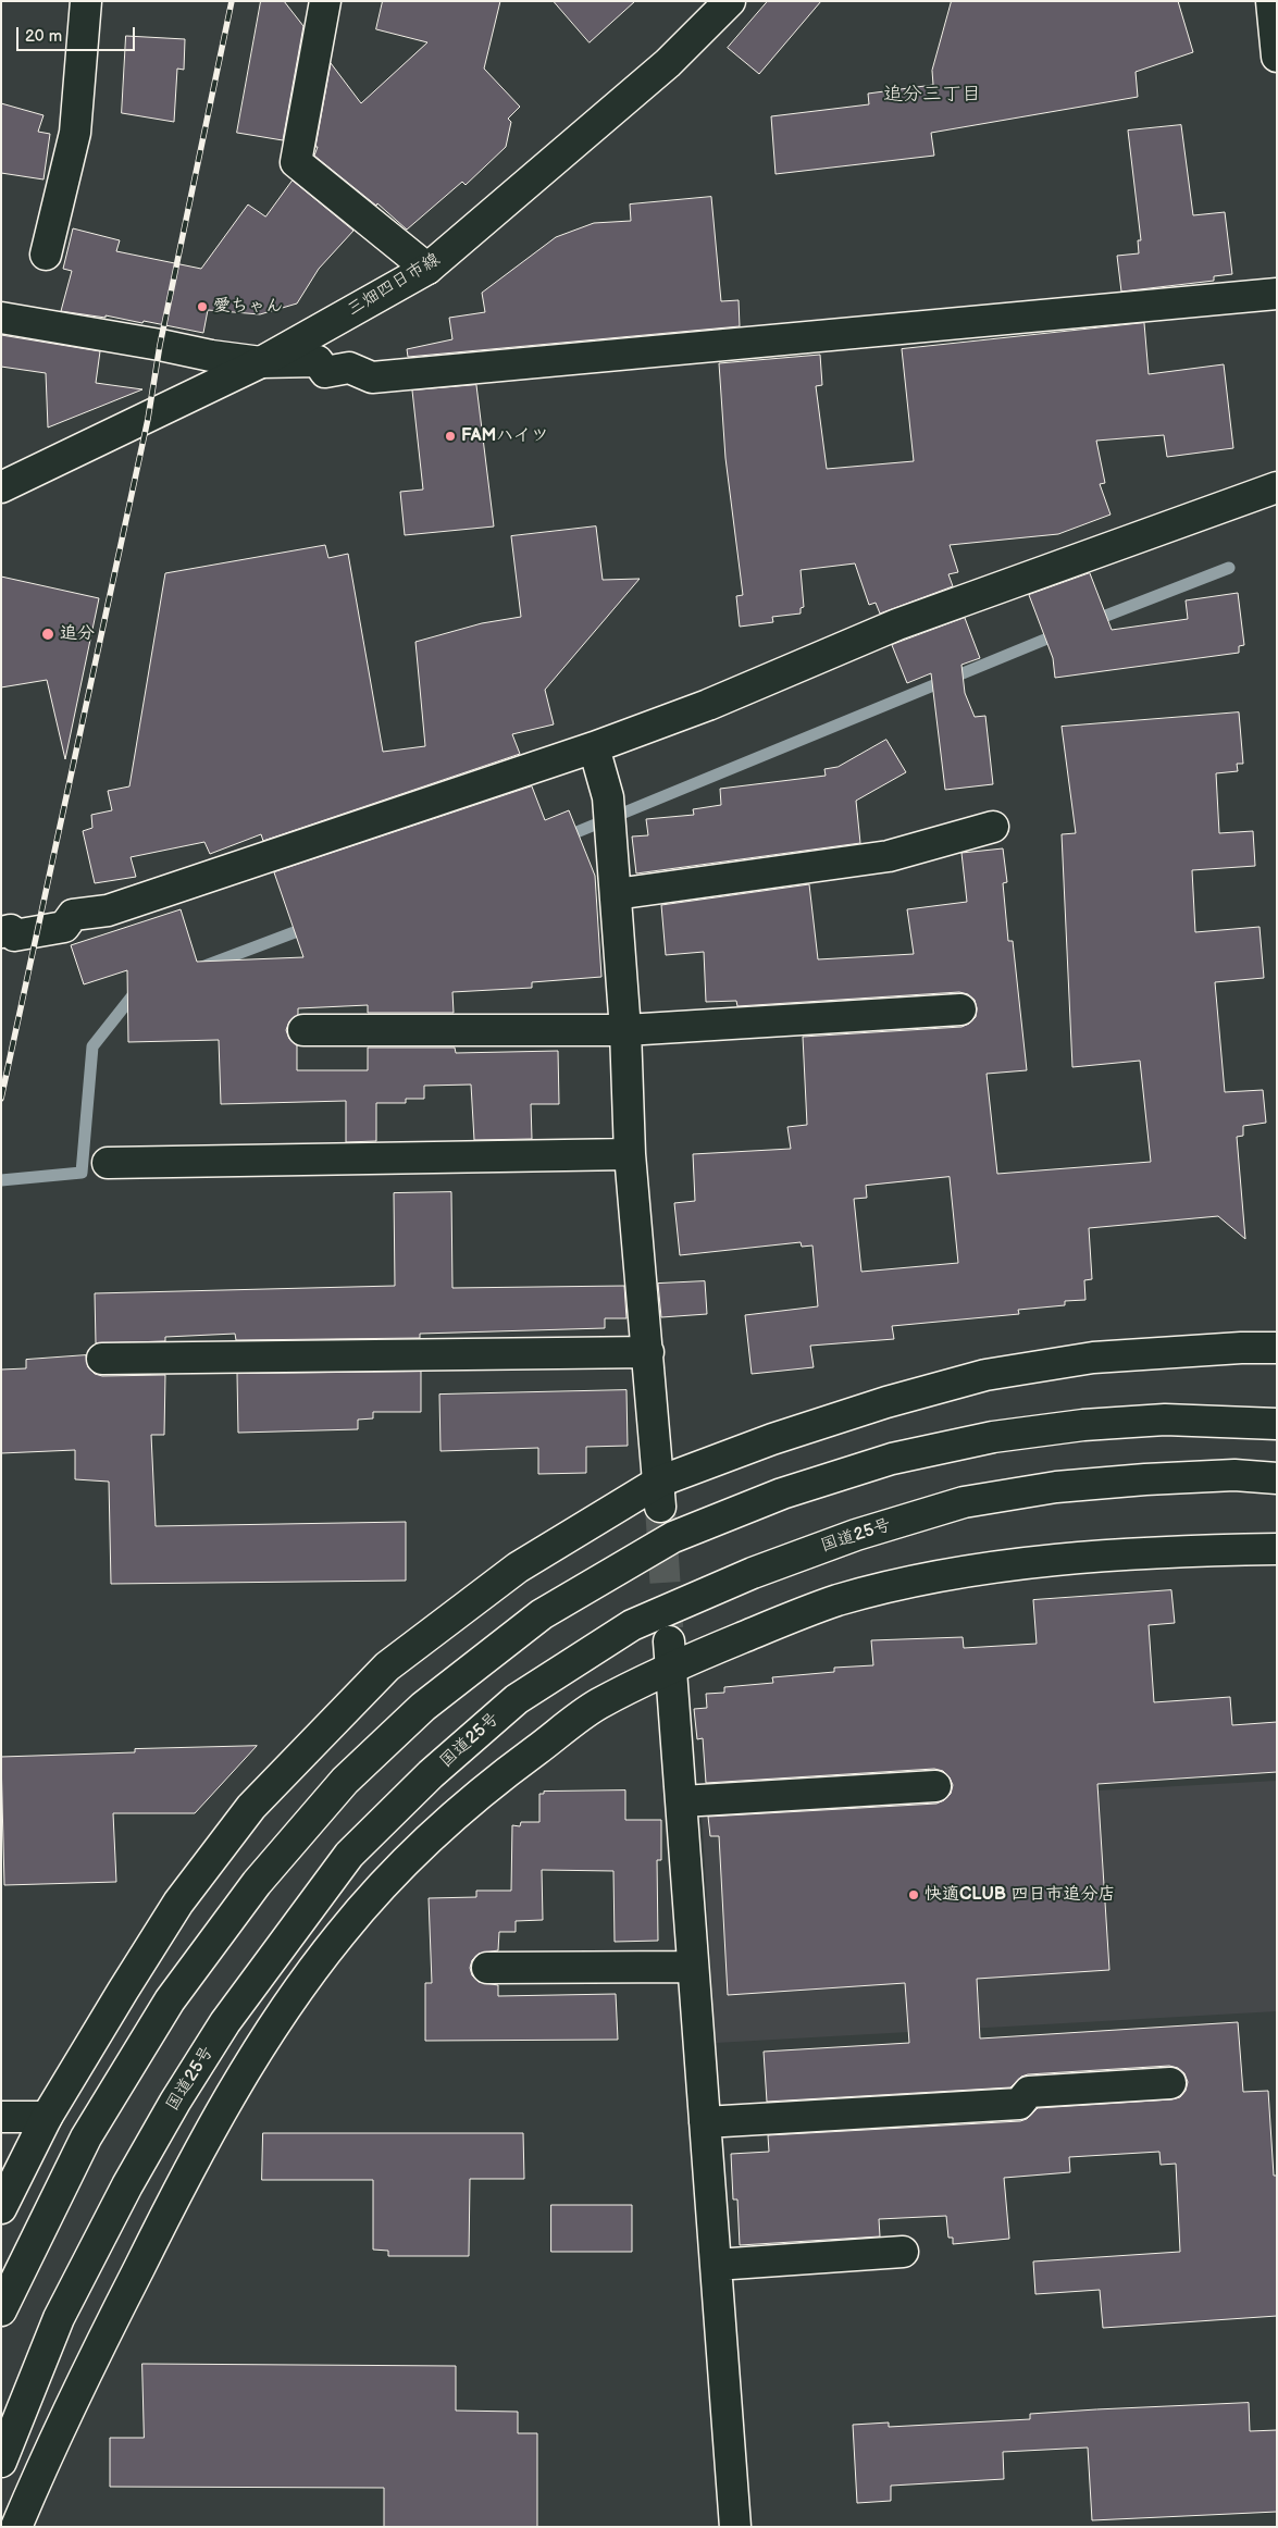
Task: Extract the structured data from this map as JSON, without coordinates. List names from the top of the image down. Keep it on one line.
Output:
{"streets":{"main road":["三畑四日市線","国道25号"]},"districts":["追分三丁目"],"places":["愛ちゃん","FAMハイツ","追分","快適CLUB 四日市追分店"],"scale_bar":"20 m"}
